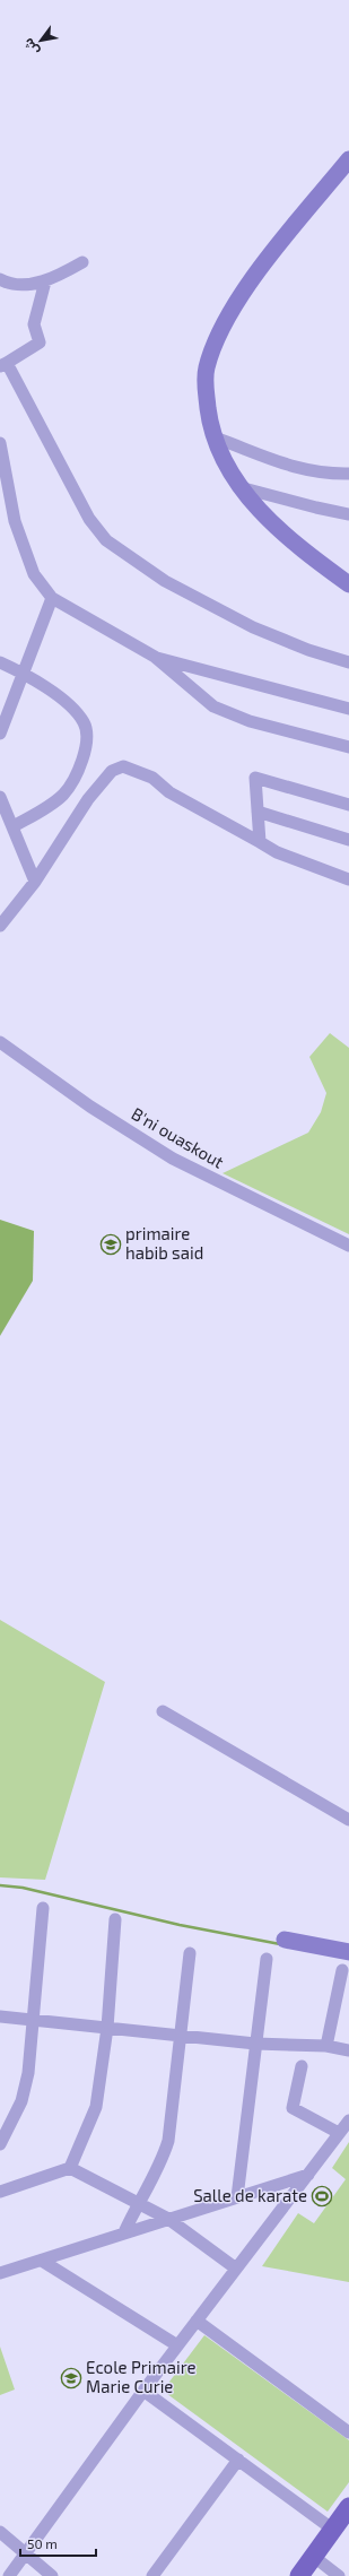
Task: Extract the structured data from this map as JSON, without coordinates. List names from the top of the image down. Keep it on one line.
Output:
{"streets":{"street":["B'ni ouaskout"]},"places":{"school or university":["primaire habib said","Ecole Primaire Marie Curie"],"sports":["Salle de karate"]},"scale_bar":"50 m","north":"bottom left"}
